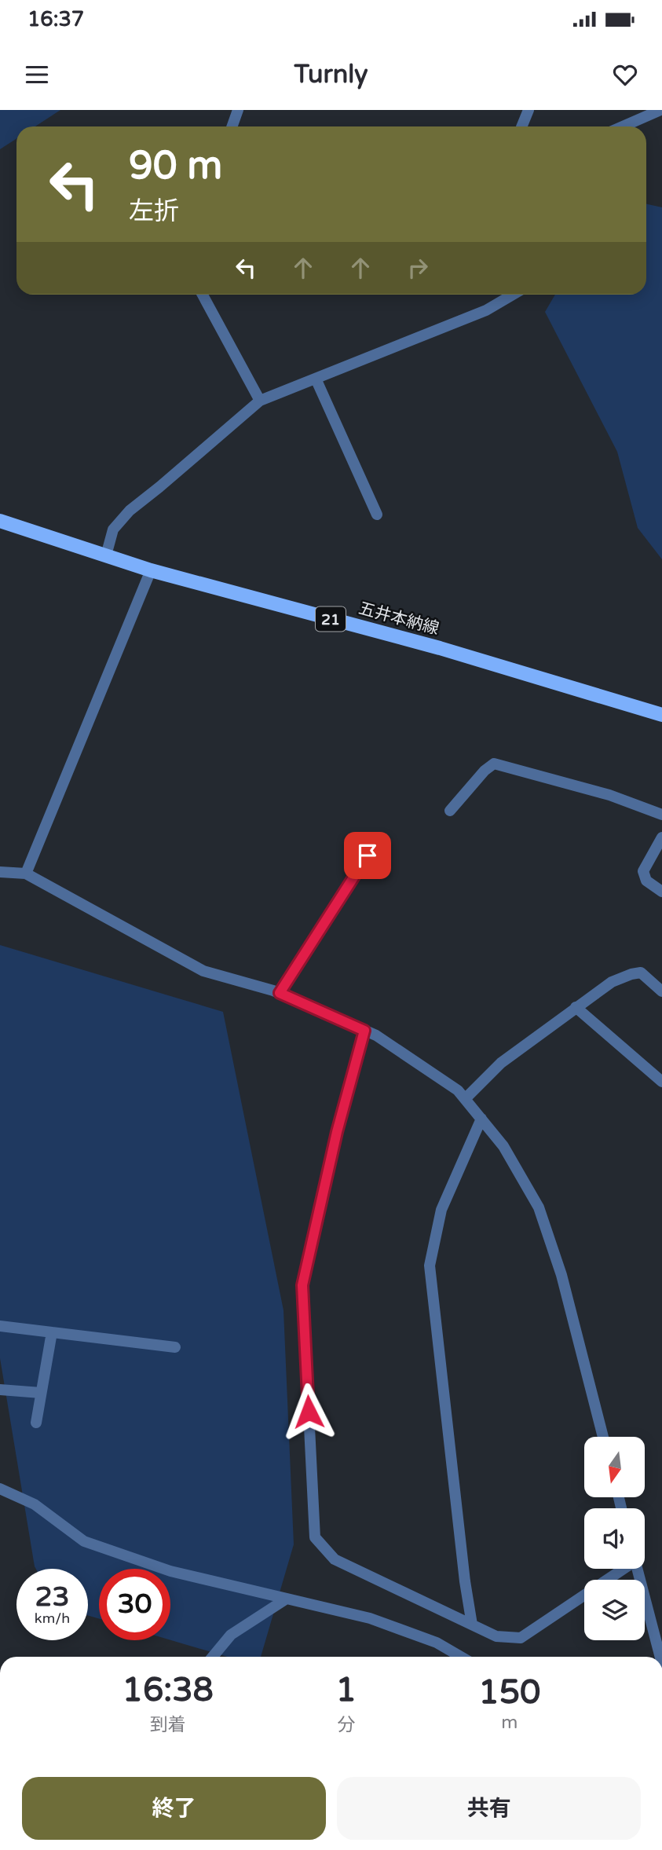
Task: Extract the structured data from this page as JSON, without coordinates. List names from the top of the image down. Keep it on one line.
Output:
{"streets":{"main road":["五井本納線","21"]},"north":"bottom","page":{"status":"16:37","header":"Turnly","turn":["90 m","左折"],"speed":"23 km/h","limit":"30","eta":["16:38","到着","1","分","150","m"],"buttons":["終了","共有"]}}
